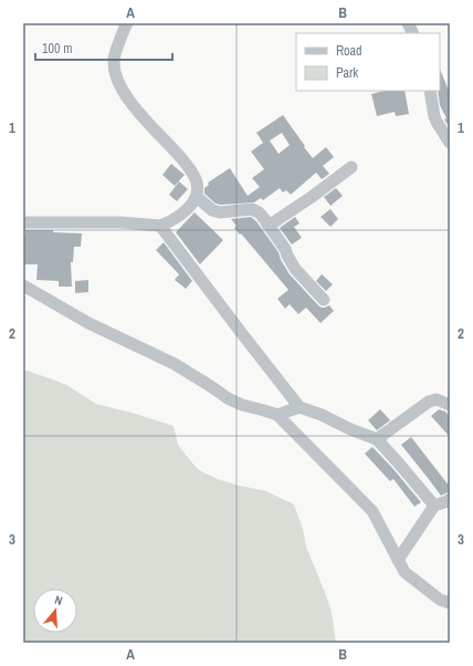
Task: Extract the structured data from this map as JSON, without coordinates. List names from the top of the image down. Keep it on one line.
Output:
{"legend":["Road","Park"],"scale_bar":"100 m","north":"top","grid":{"columns":["A","B"],"rows":["1","2","3"]}}
